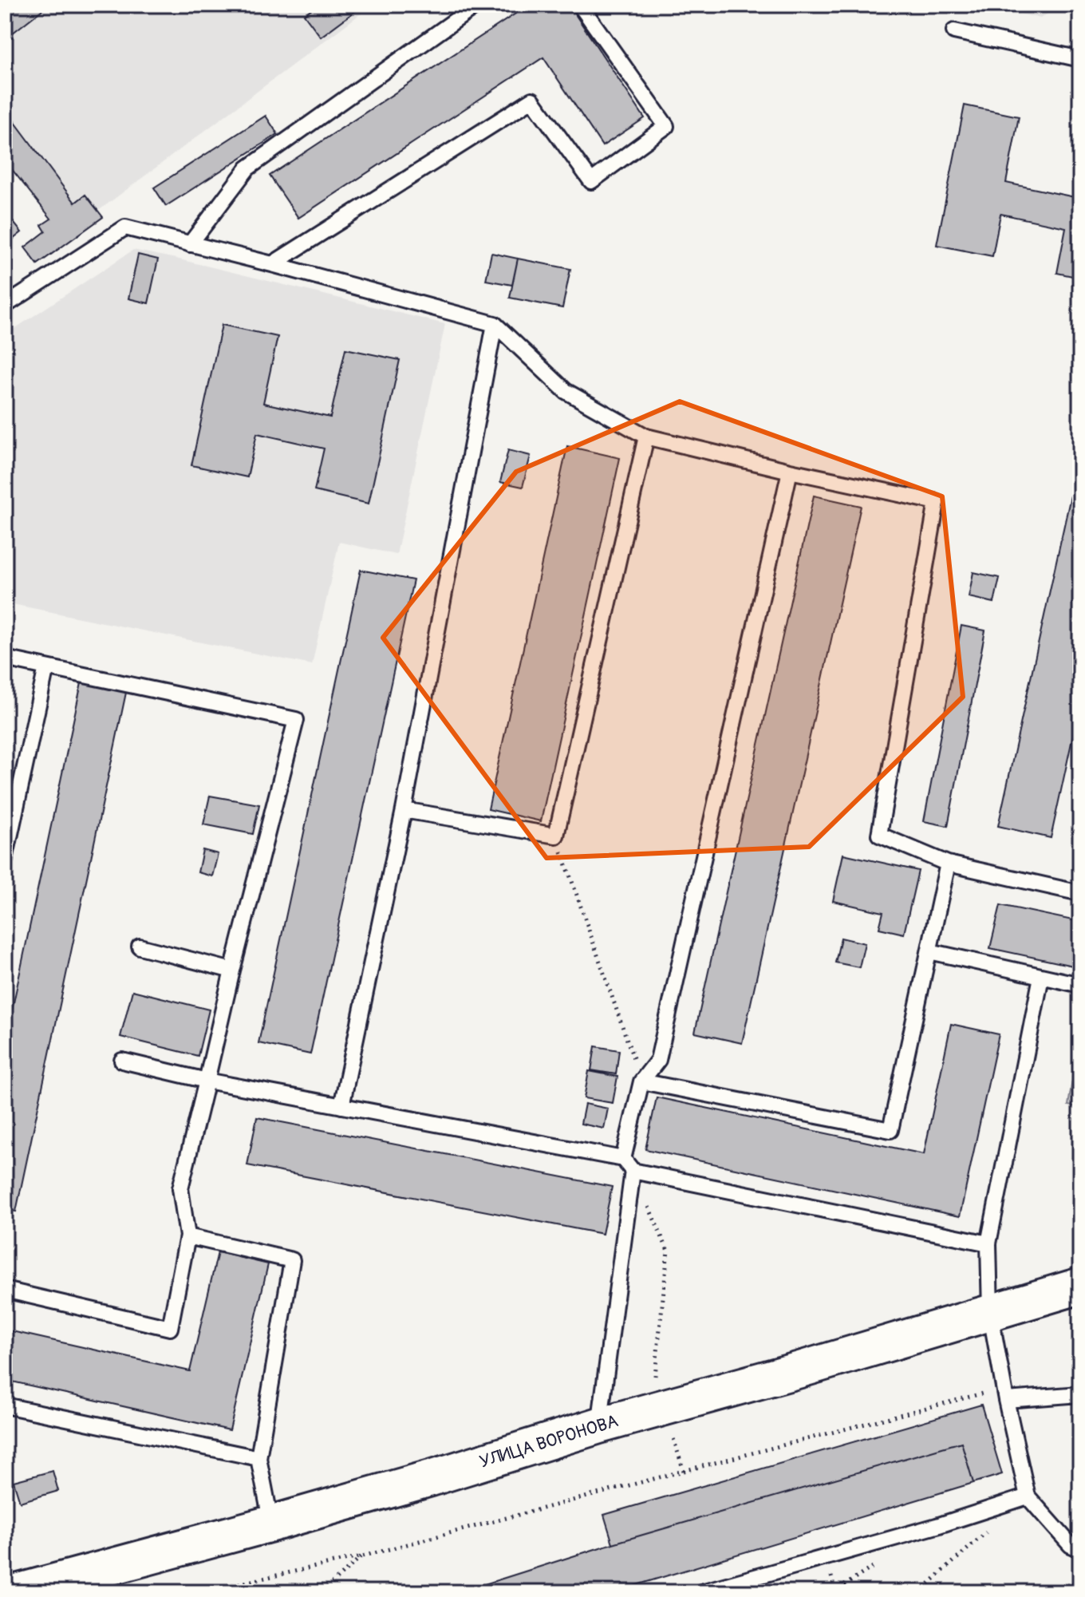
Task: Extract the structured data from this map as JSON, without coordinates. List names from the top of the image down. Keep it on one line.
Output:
{"streets":{"main road":["УЛИЦА ВОРОНОВА"]}}
